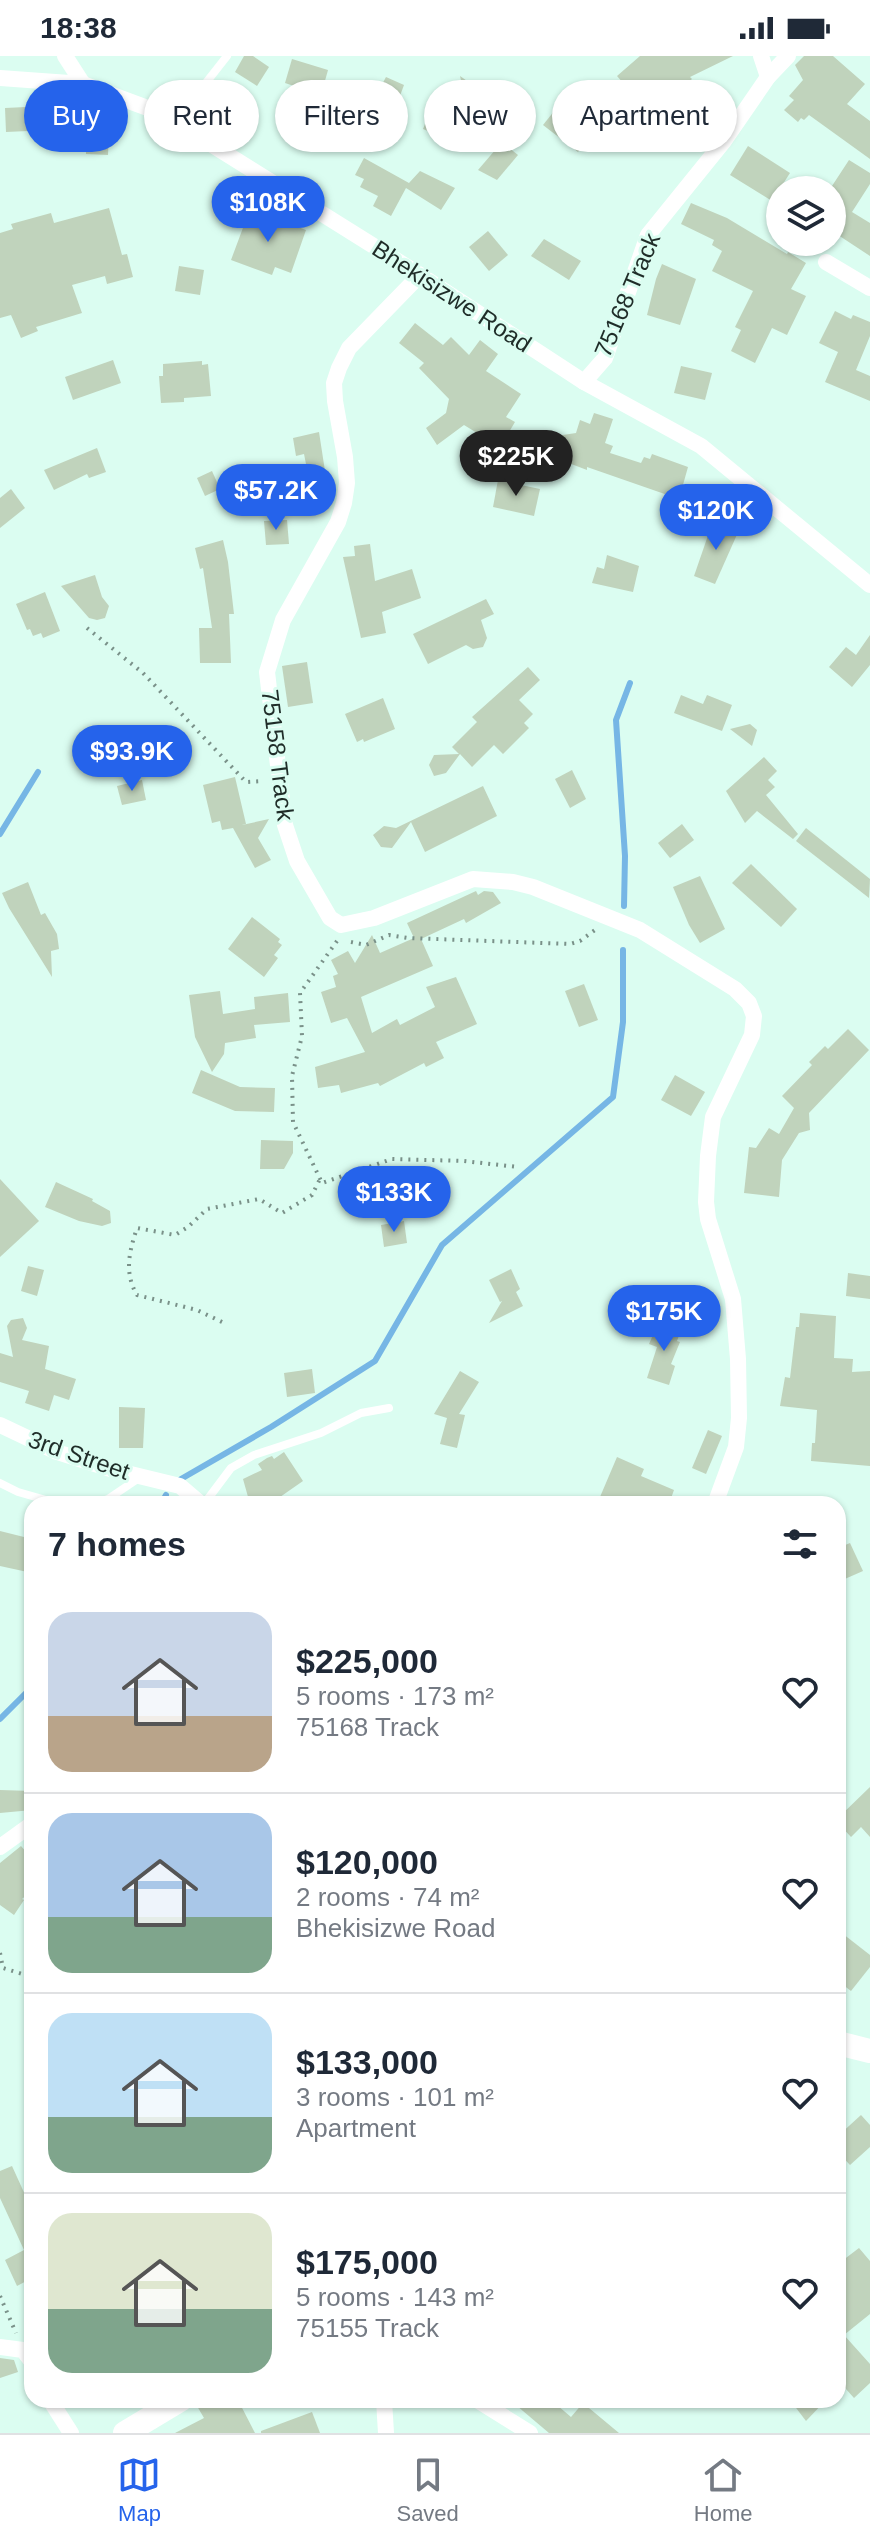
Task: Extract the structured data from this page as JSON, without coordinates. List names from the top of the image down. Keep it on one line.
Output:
{"streets":{"street":["75168 Track","Bhekisizwe Road","75158 Track","3rd Street"]},"crossings":[["75168 Track","Bhekisizwe Road"],["Bhekisizwe Road","75158 Track"]],"page":{"status":"18:38","chip":["Buy","Rent","Filters","New","Apartment"],"price":["$108K","$225K","$57.2K","$120K","$93.9K","$133K","$175K"],"heading":"7 homes","list":[{"name":"$225,000","note":"5 rooms · 173 m² · 75168 Track"},{"name":"$120,000","note":"2 rooms · 74 m² · Bhekisizwe Road"},{"name":"$133,000","note":"3 rooms · 101 m² · Apartment"},{"name":"$175,000","note":"5 rooms · 143 m² · 75155 Track"}],"tabs":["Map","Saved","Home"]}}
